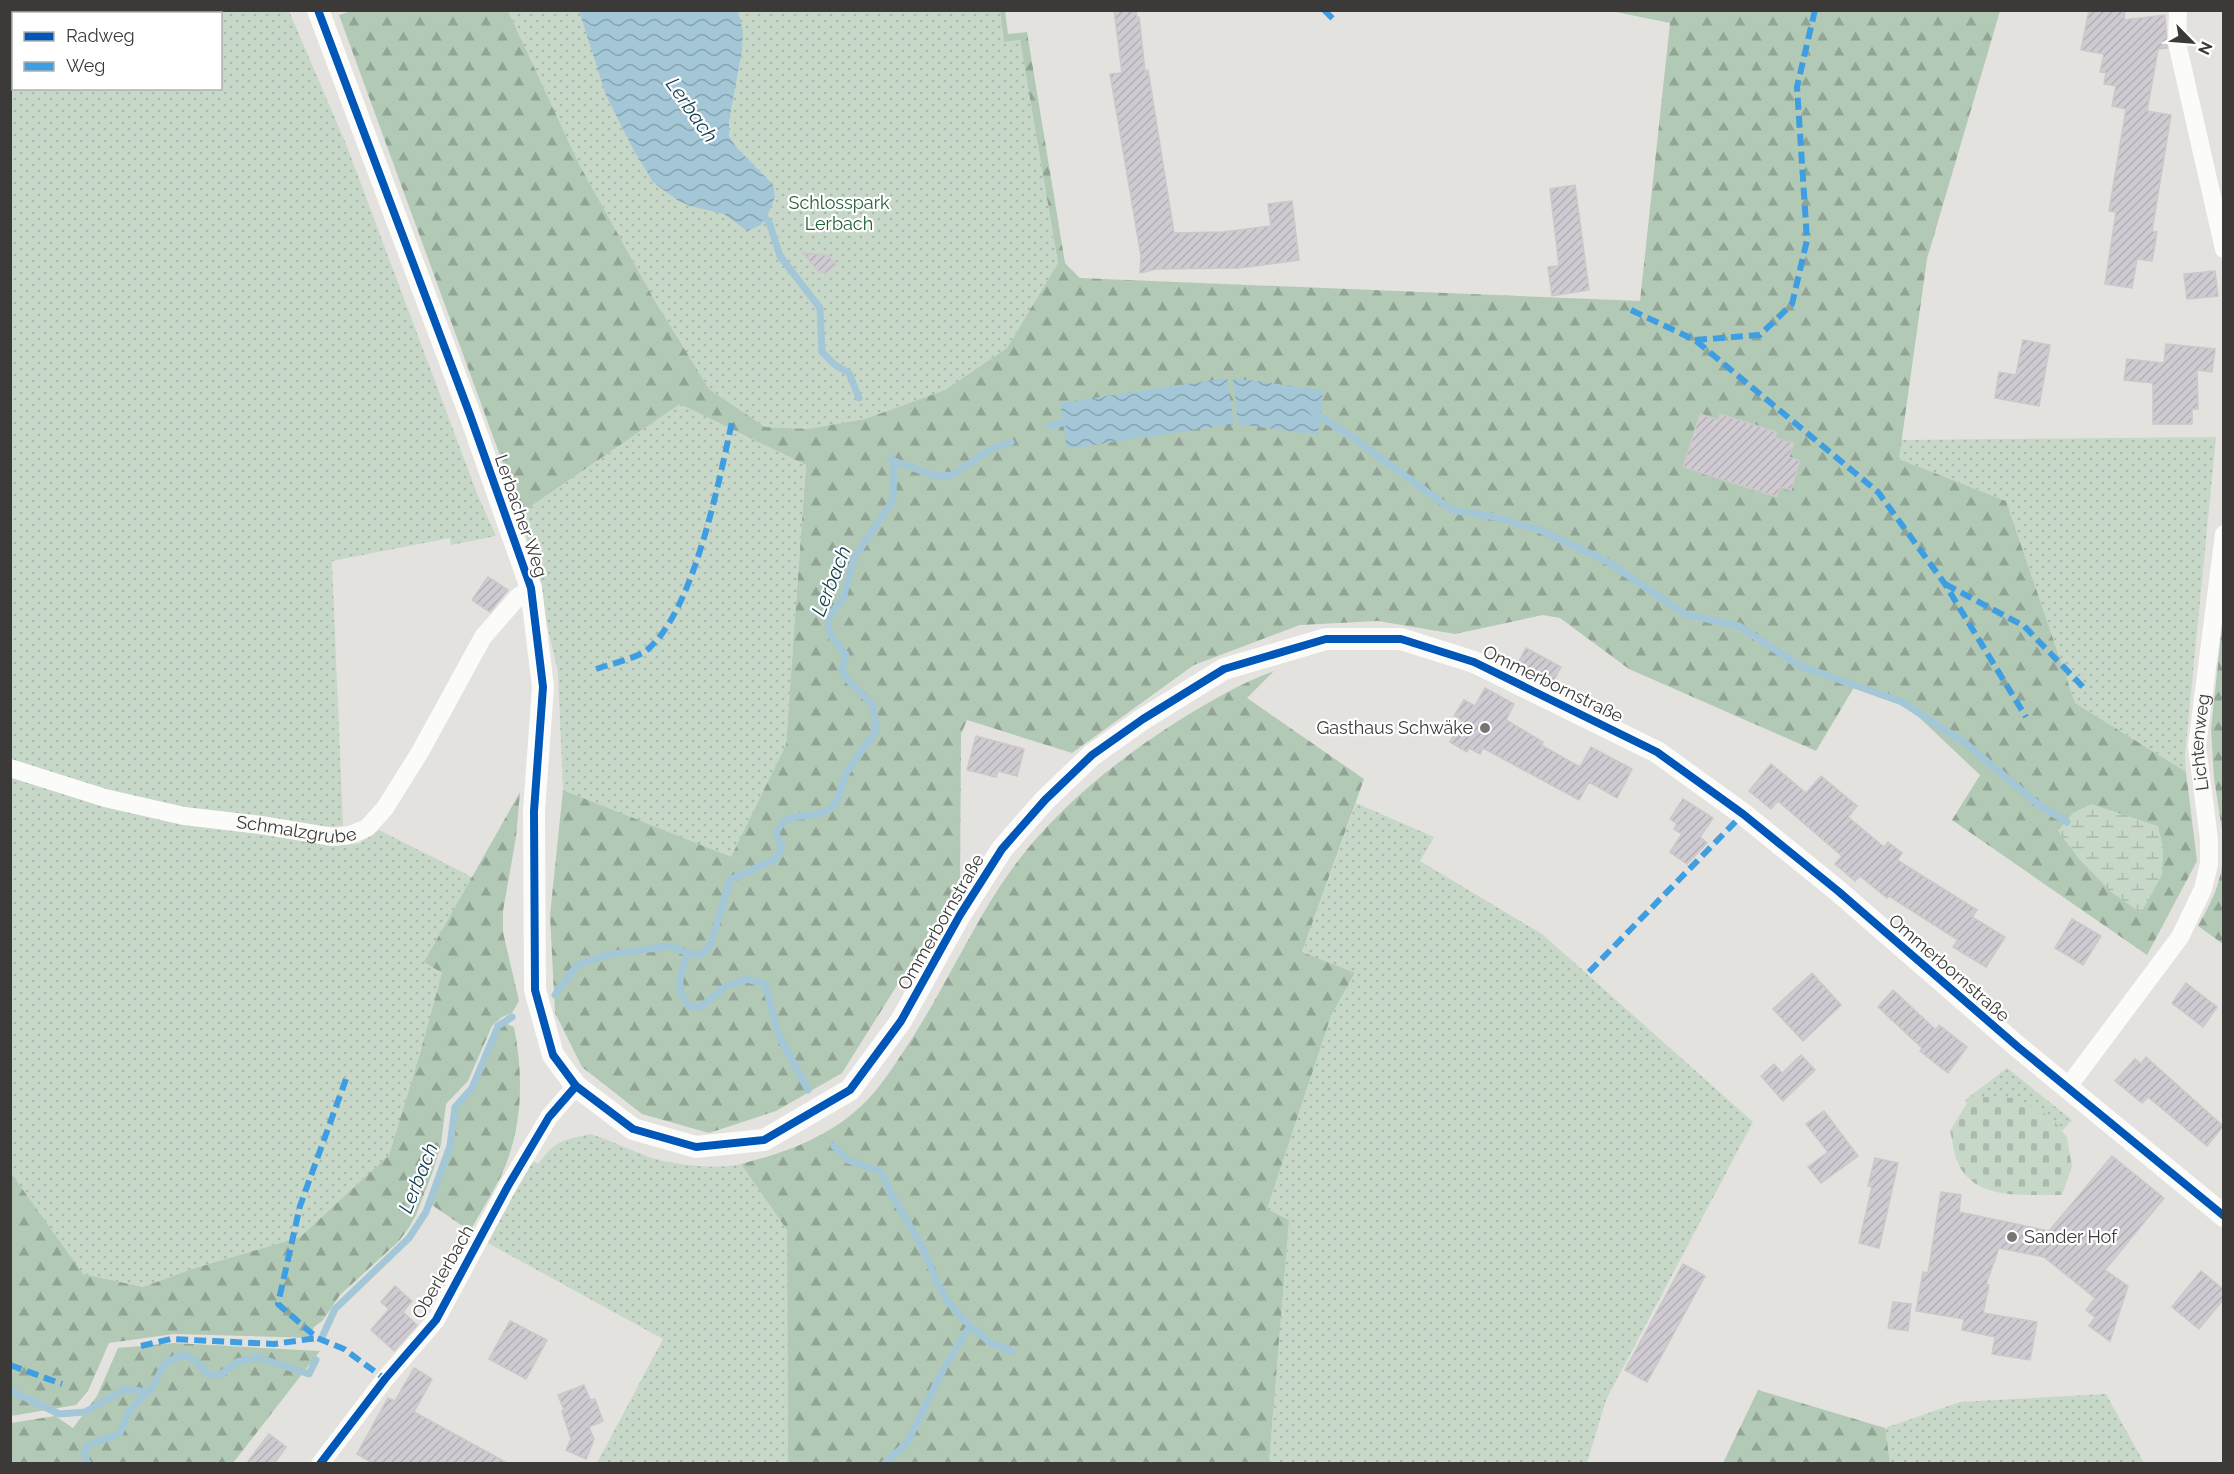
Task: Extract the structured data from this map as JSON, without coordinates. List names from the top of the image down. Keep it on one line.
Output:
{"streets":{"street":["Lerbacher Weg","Ommerbornstraße","Lichtenweg","Schmalzgrube","Oberlerbach"]},"crossings":[["Lerbacher Weg","Ommerbornstraße"],["Lerbacher Weg","Schmalzgrube"],["Lerbacher Weg","Oberlerbach"],["Ommerbornstraße","Lichtenweg"],["Ommerbornstraße","Oberlerbach"]],"water":["Lerbach"],"parks":["Schlosspark Lerbach"],"places":["Gasthaus Schwäke","Sander Hof"],"legend":["Radweg","Weg"],"north":"bottom right"}
